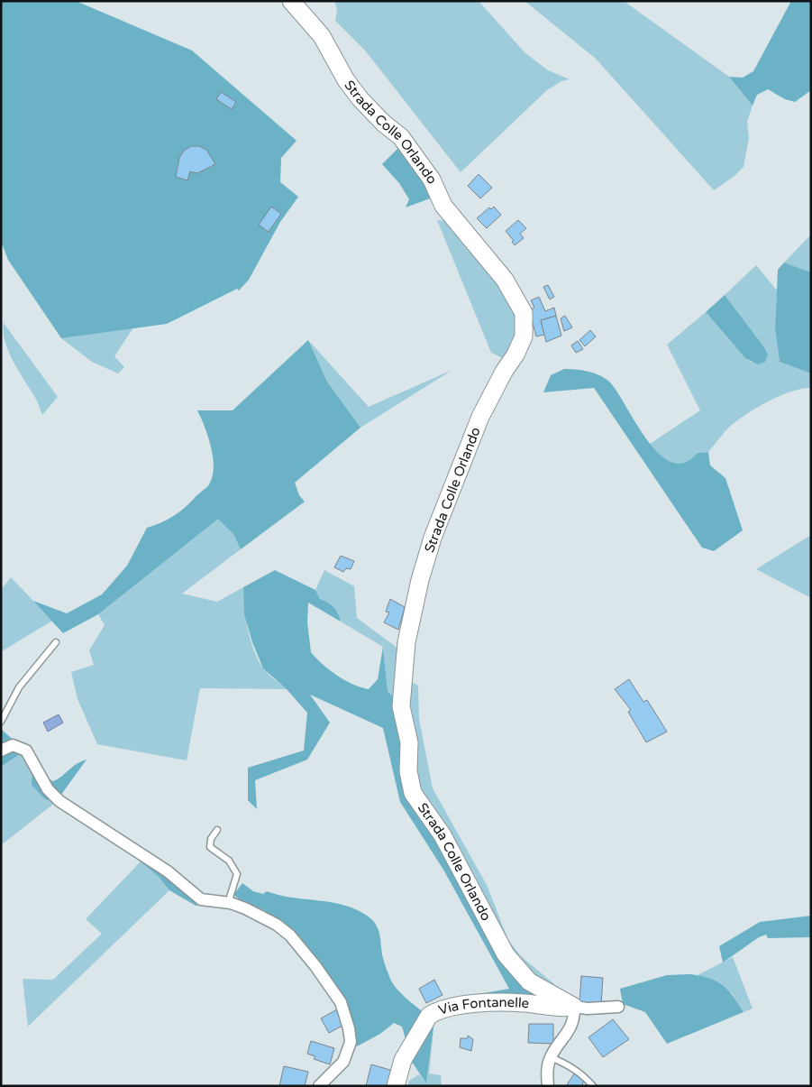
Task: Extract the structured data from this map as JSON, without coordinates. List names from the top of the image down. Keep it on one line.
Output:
{"streets":{"street":["Strada Colle Orlando","Via Fontanelle"]},"crossings":[["Strada Colle Orlando","Via Fontanelle"]]}
